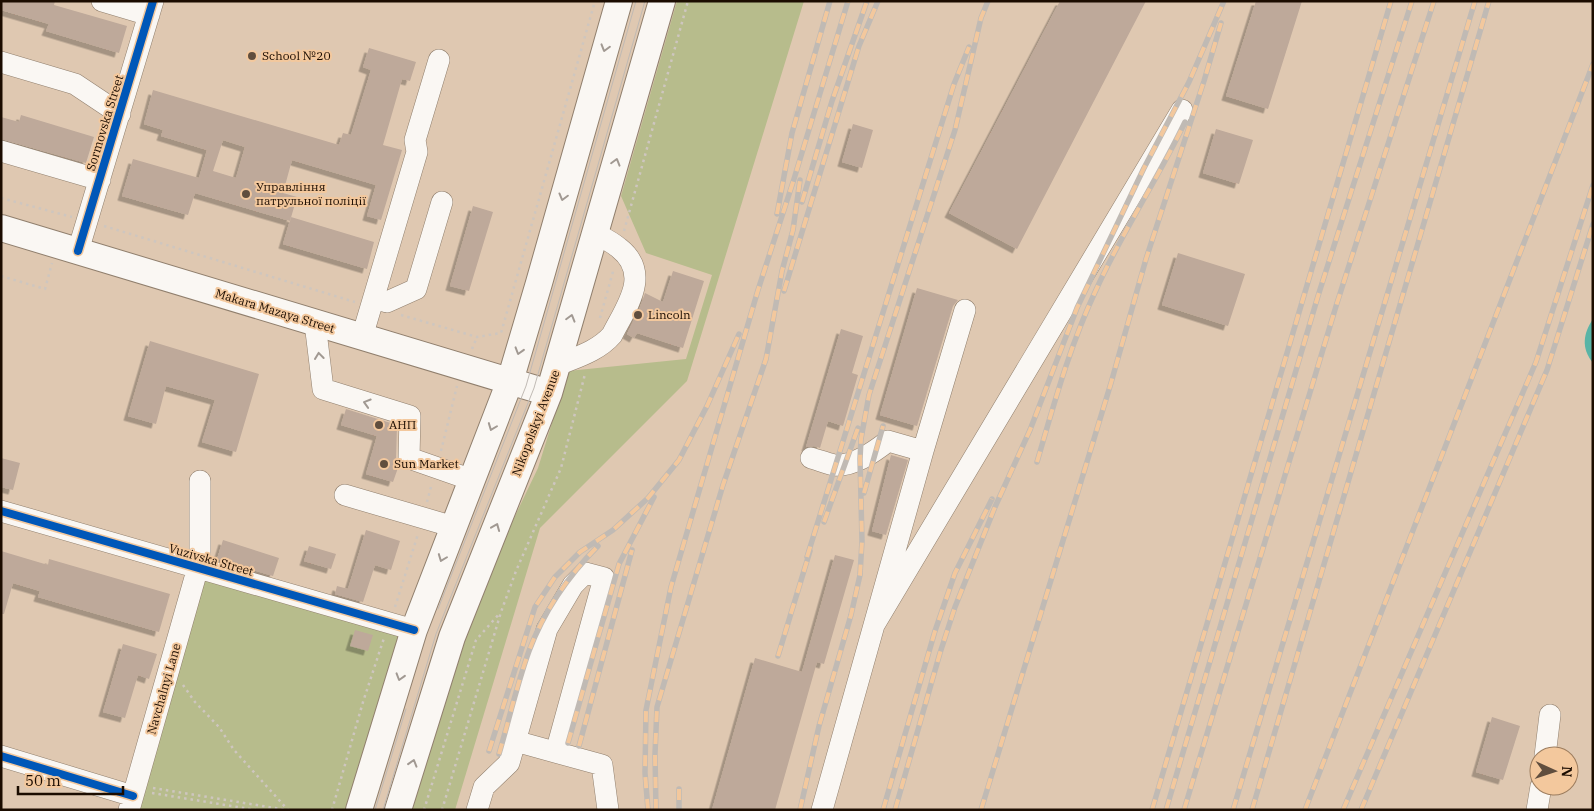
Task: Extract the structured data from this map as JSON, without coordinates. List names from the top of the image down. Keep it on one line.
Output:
{"streets":{"main road":["Makara Mazaya Street","Nikopolskyi Avenue"],"street":["Sormovska Street","Vuzivska Street","Navchalnyi Lane"]},"crossings":[["Sormovska Street","Makara Mazaya Street"],["Makara Mazaya Street","Nikopolskyi Avenue"],["Vuzivska Street","Navchalnyi Lane"]],"places":["School №20","Управління патрульної поліції","Lincoln","АНП","Sun Market"],"scale_bar":"50 m","north":"right"}
